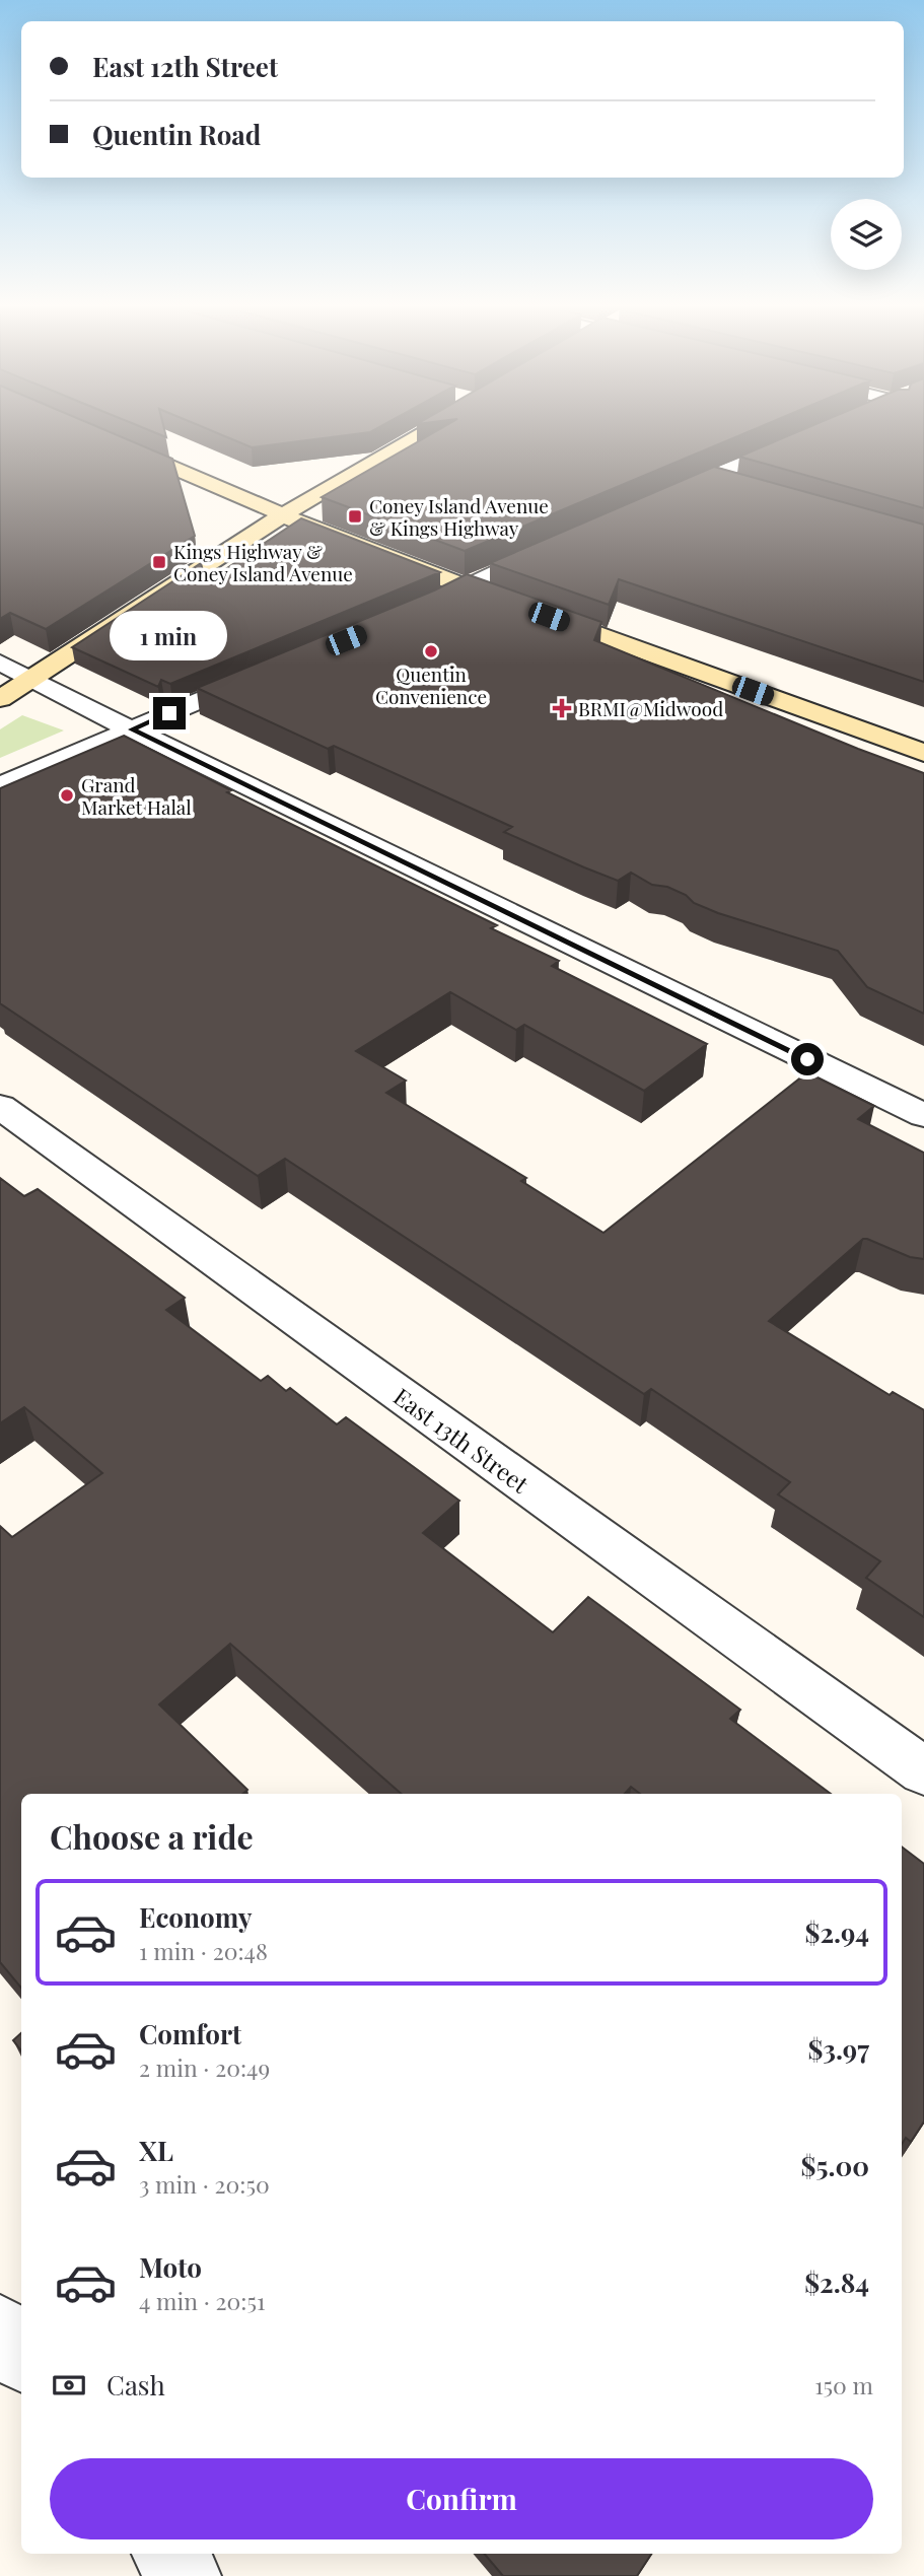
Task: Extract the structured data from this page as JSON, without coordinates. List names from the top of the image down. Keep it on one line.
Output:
{"streets":{"street":["East 13th Street"]},"places":{"transit":["Coney Island Avenue & Kings Highway","Kings Highway & Coney Island Avenue"],"other":["Quentin Convenience","Grand Market Halal"],"health":["BRMI@Midwood"]},"page":{"banner":["East 12th Street","Quentin Road"],"bubble":"1 min","heading":"Choose a ride","list":[{"name":"Economy","note":"1 min · 20:48","value":"$2.94"},{"name":"Comfort","note":"2 min · 20:49","value":"$3.97"},{"name":"XL","note":"3 min · 20:50","value":"$5.00"},{"name":"Moto","note":"4 min · 20:51","value":"$2.84"}],"pay":["Cash","150 m"],"buttons":"Confirm"}}
